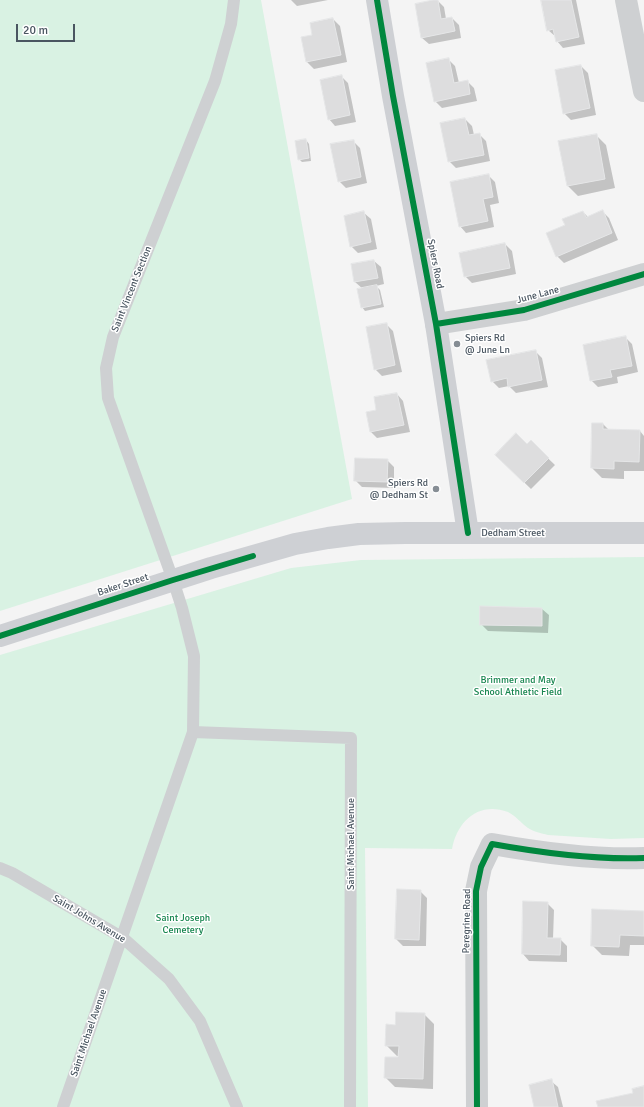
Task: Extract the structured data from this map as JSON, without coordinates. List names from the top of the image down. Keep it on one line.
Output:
{"streets":{"street":["Spiers Road","June Lane","Dedham Street","Baker Street","Peregrine Road"],"lane":["Saint Vincent Section","Saint Michael Avenue","Saint Johns Avenue"]},"crossings":[["Spiers Road","June Lane"],["Spiers Road","Dedham Street"],["Saint Vincent Section","Baker Street"],["Saint Vincent Section","Saint Michael Avenue"],["Dedham Street","Baker Street"],["Baker Street","Saint Michael Avenue"],["Saint Michael Avenue","Saint Johns Avenue"]],"parks":["Brimmer and May School Athletic Field","Saint Joseph Cemetery"],"places":["Spiers Rd @ June Ln","Spiers Rd @ Dedham St"],"scale_bar":"20 m"}
